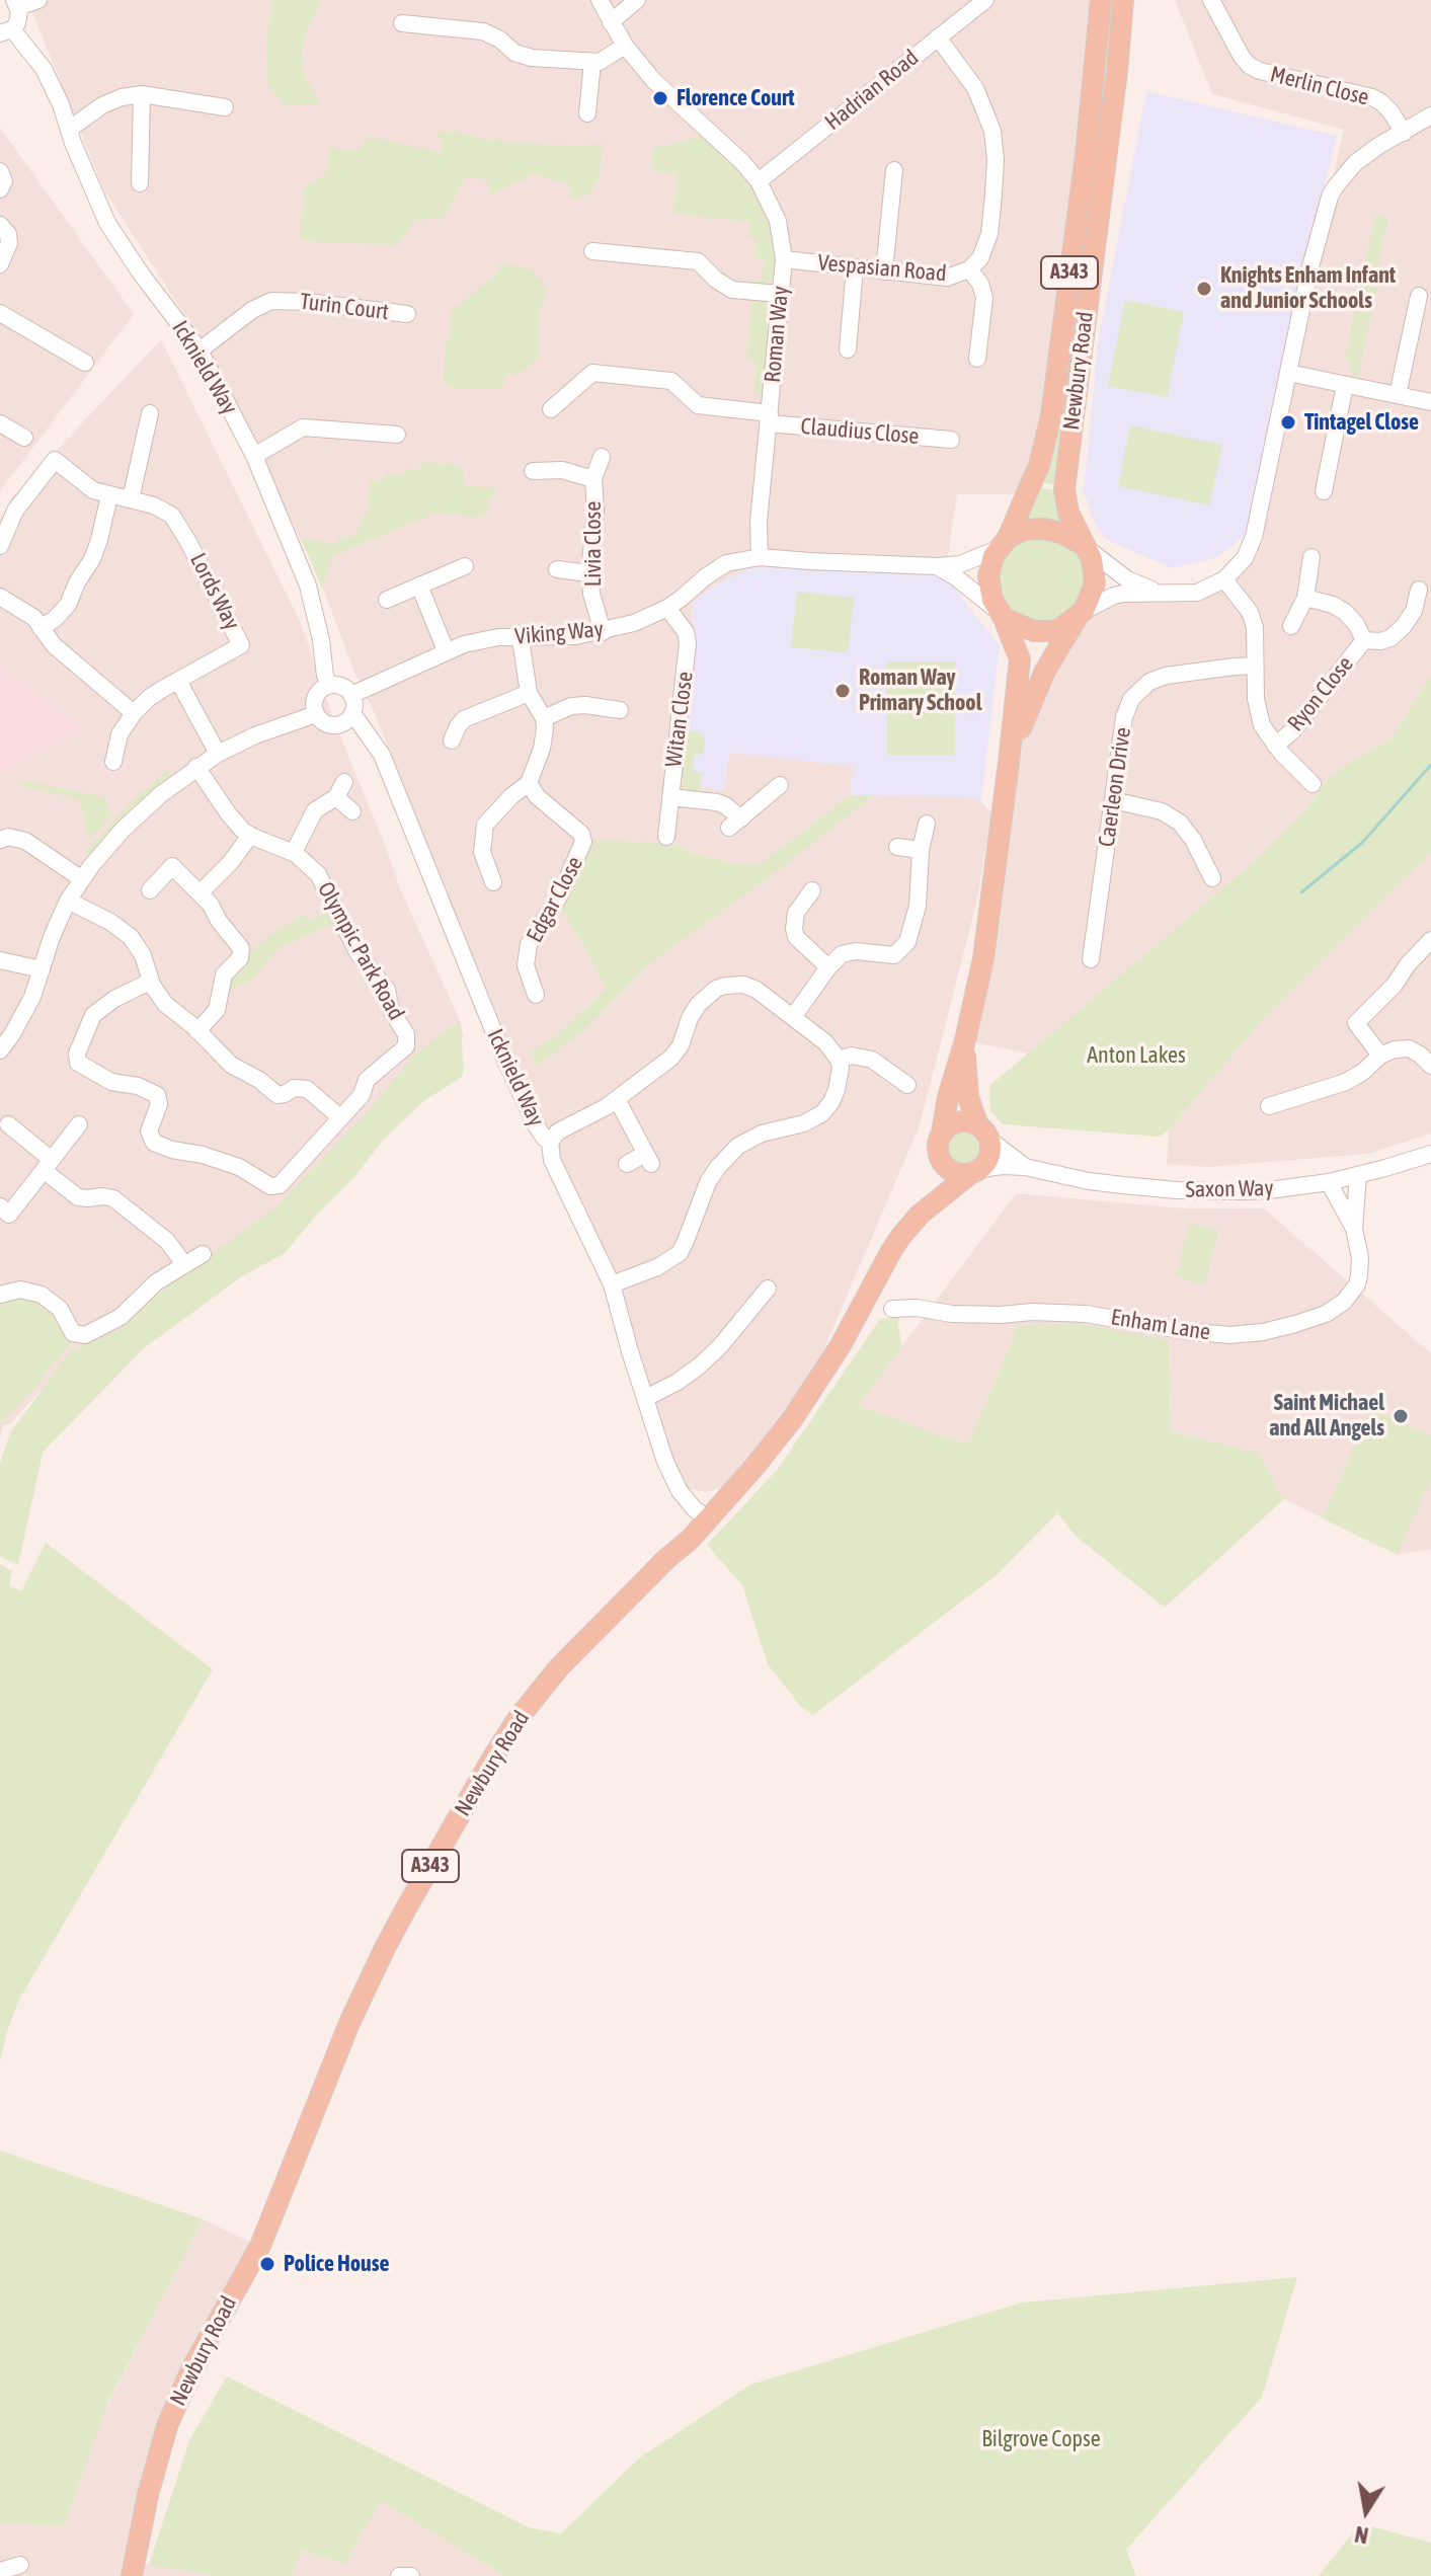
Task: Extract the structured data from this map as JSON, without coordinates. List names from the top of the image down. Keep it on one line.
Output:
{"streets":{"main road":["A343","Newbury Road"],"street":["Merlin Close","Hadrian Road","Vespasian Road","Turin Court","Roman Way","Icknield Way","Claudius Close","Livia Close","Lords Way","Viking Way","Ryon Close","Witan Close","Caerleon Drive","Edgar Close","Olympic Park Road","Saxon Way","Enham Lane"]},"crossings":[["Hadrian Road","Vespasian Road"],["Hadrian Road","Roman Way"],["Vespasian Road","Roman Way"],["A343","Newbury Road"],["A343","Saxon Way"],["Turin Court","Icknield Way"],["Roman Way","Claudius Close"],["Roman Way","Viking Way"],["Icknield Way","Newbury Road"],["Icknield Way","Viking Way"],["Newbury Road","Saxon Way"],["Livia Close","Viking Way"],["Viking Way","Witan Close"],["Saxon Way","Enham Lane"]],"parks":["Anton Lakes","Bilgrove Copse"],"places":["Florence Court","Knights Enham Infant and Junior Schools","Tintagel Close","Roman Way Primary School","Saint Michael and All Angels","Police House"],"north":"bottom"}
